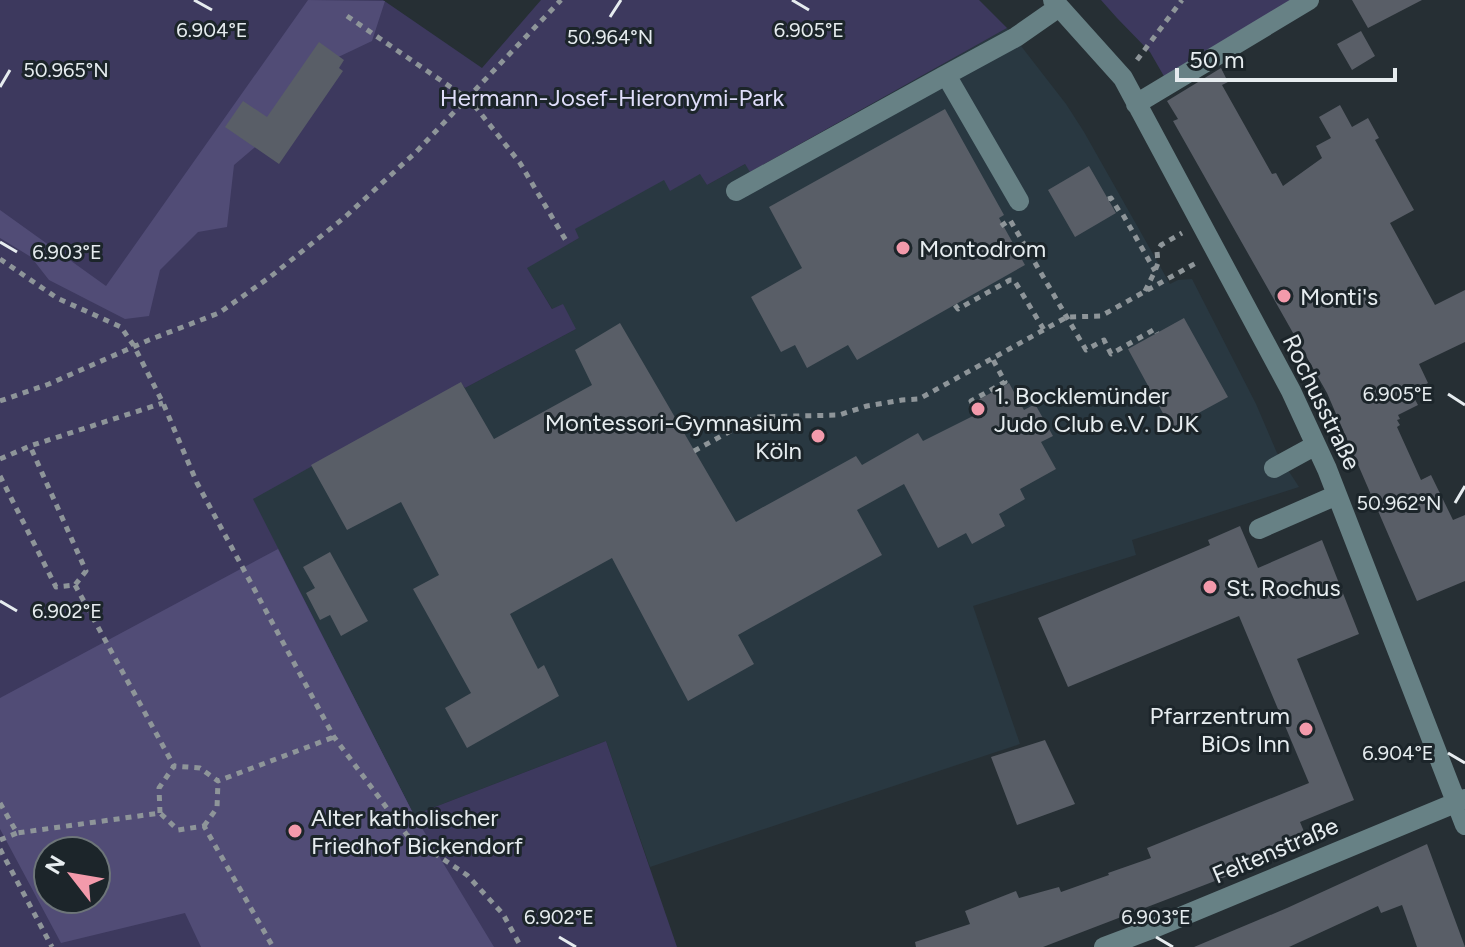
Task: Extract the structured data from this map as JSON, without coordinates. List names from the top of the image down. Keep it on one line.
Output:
{"streets":{"street":["Rochusstraße","Feltenstraße"]},"crossings":[["Rochusstraße","Feltenstraße"]],"parks":["Hermann-Josef-Hieronymi-Park"],"places":["Montodrom","Monti's","1. Bocklemünder Judo Club e.V. DJK","Montessori-Gymnasium Köln","St. Rochus","Pfarrzentrum BiOs Inn","Alter katholischer Friedhof Bickendorf"],"scale_bar":"50 m","north":"top left","coordinates":["6.904°E","6.905°E","50.964°N","50.965°N","6.903°E","50.962°N","6.902°E"]}
